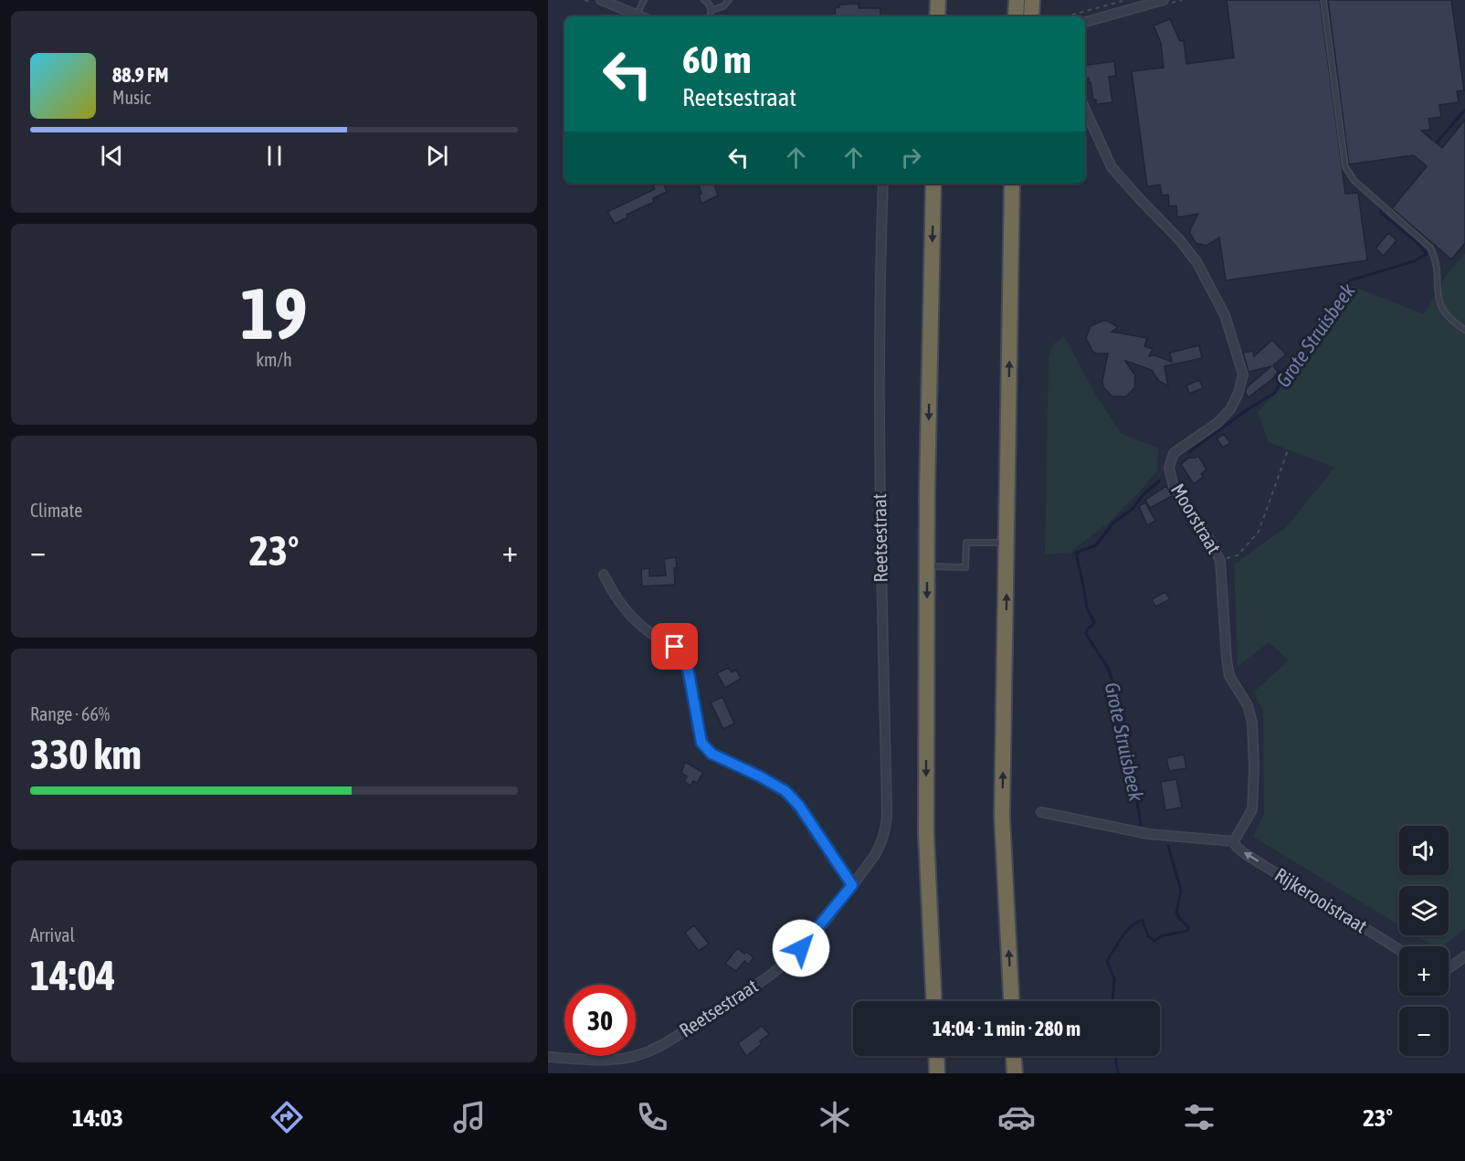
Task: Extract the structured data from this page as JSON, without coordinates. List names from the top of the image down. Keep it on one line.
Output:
{"streets":{"street":["Moorstraat","Reetsestraat","Rijkerooistraat"]},"crossings":[["Moorstraat","Rijkerooistraat"]],"one_way":["Rijkerooistraat"],"water":["Grote Struisbeek"],"page":{"turn":["60 m","Reetsestraat"],"song":["88.9 FM","Music"],"tile":[["19","km/h"],"Climate",["Range · 66%","330 km"],["Arrival","14:04"]],"heat":["−","23°","+"],"map_buttons":["+","−"],"limit":"30","trip":"14:04 · 1 min · 280 m","tabs":["14:03","23°"]}}
